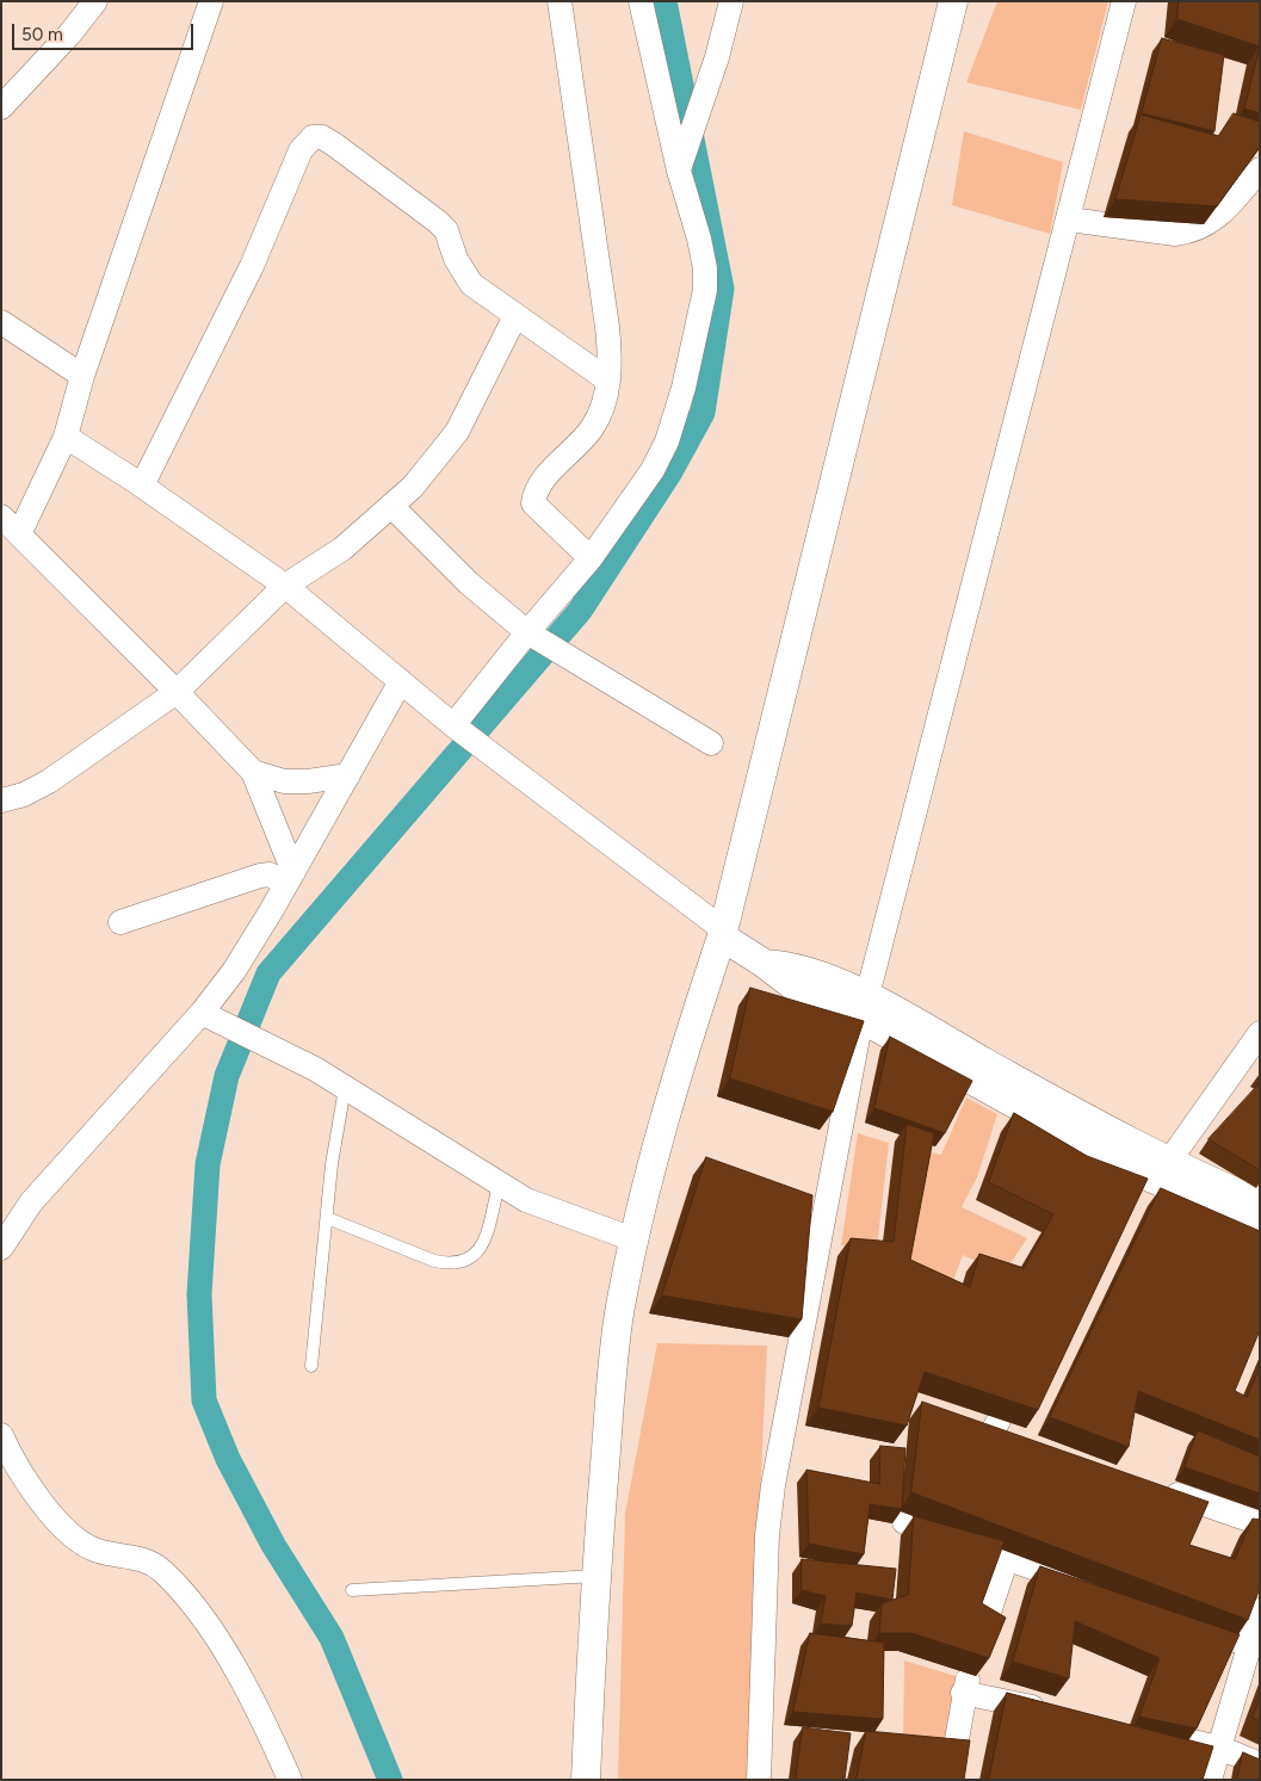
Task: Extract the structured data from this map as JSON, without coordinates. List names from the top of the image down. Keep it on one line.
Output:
{"scale_bar":"50 m"}
